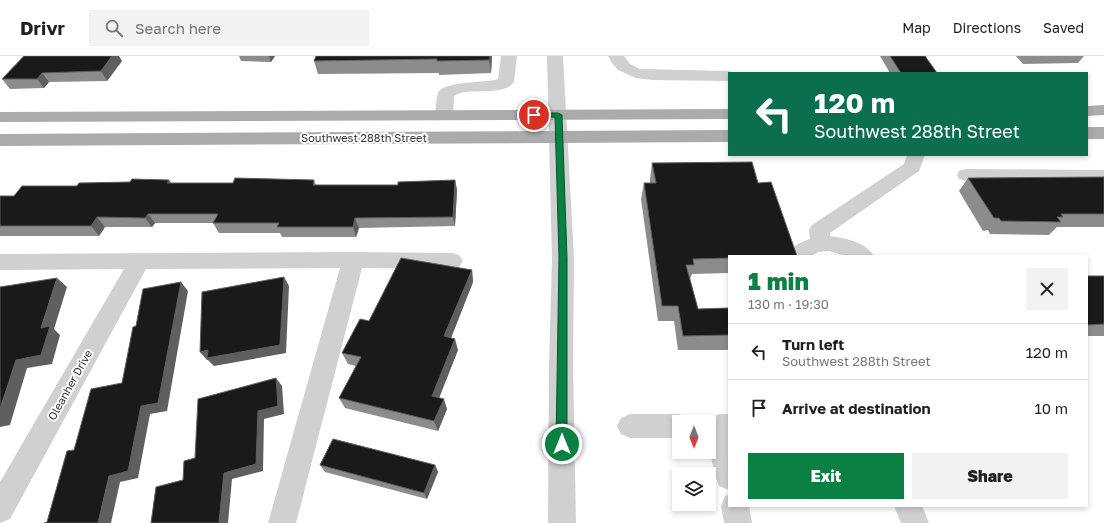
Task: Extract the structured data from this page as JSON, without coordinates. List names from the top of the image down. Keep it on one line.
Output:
{"streets":{"main road":["Southwest 288th Street"],"street":["Oleanher Drive"]},"north":"bottom","page":{"header":"Drivr","search":"Search here","nav":["Map","Directions","Saved"],"turn":["120 m","Southwest 288th Street"],"heading":["1 min","130 m · 19:30"],"list":[{"name":"Turn left","note":"Southwest 288th Street","value":"120 m"},{"name":"Arrive at destination","value":"10 m"}],"buttons":["Exit","Share"]}}
